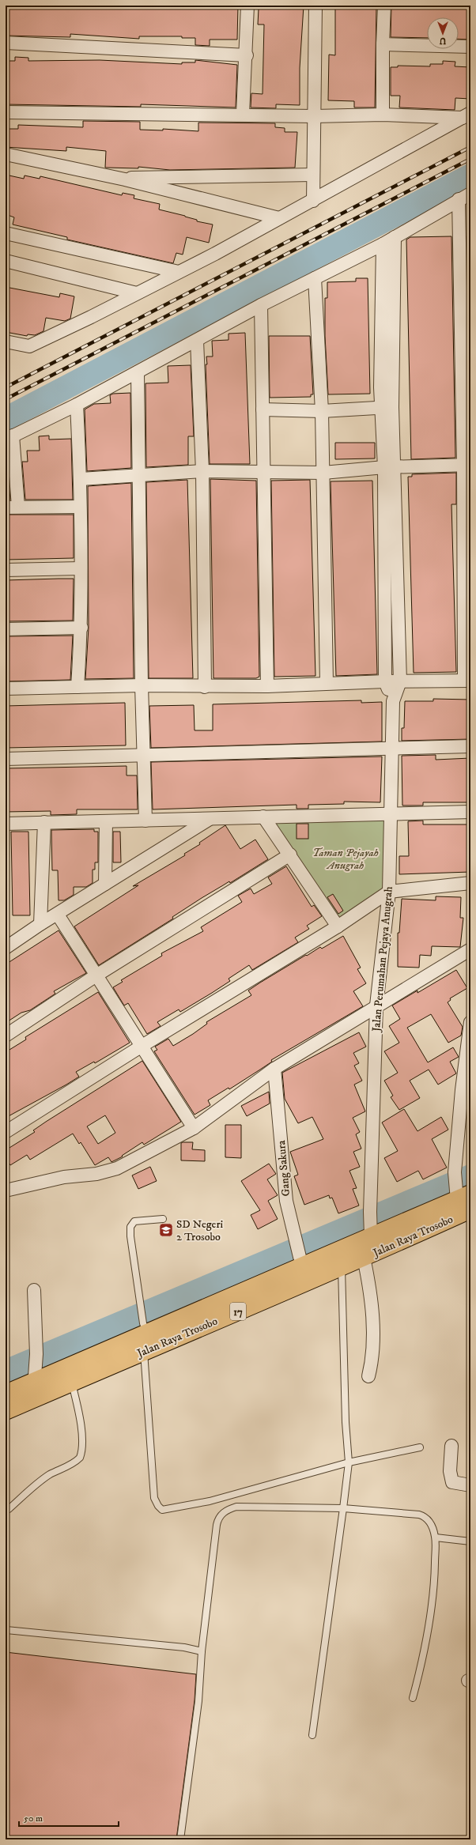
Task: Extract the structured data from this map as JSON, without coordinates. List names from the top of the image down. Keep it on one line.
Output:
{"streets":{"highway":["Jalan Raya Trosobo","17"],"street":["Jalan Perumahan Pejaya Anugrah","Gang Sakura"]},"crossings":[["Jalan Perumahan Pejaya Anugrah","Jalan Raya Trosobo"],["Gang Sakura","Jalan Raya Trosobo"]],"parks":["Taman Pejayah Anugrah"],"places":{"school or university":["SD Negeri 2 Trosobo"]},"scale_bar":"50 m","north":"bottom"}
